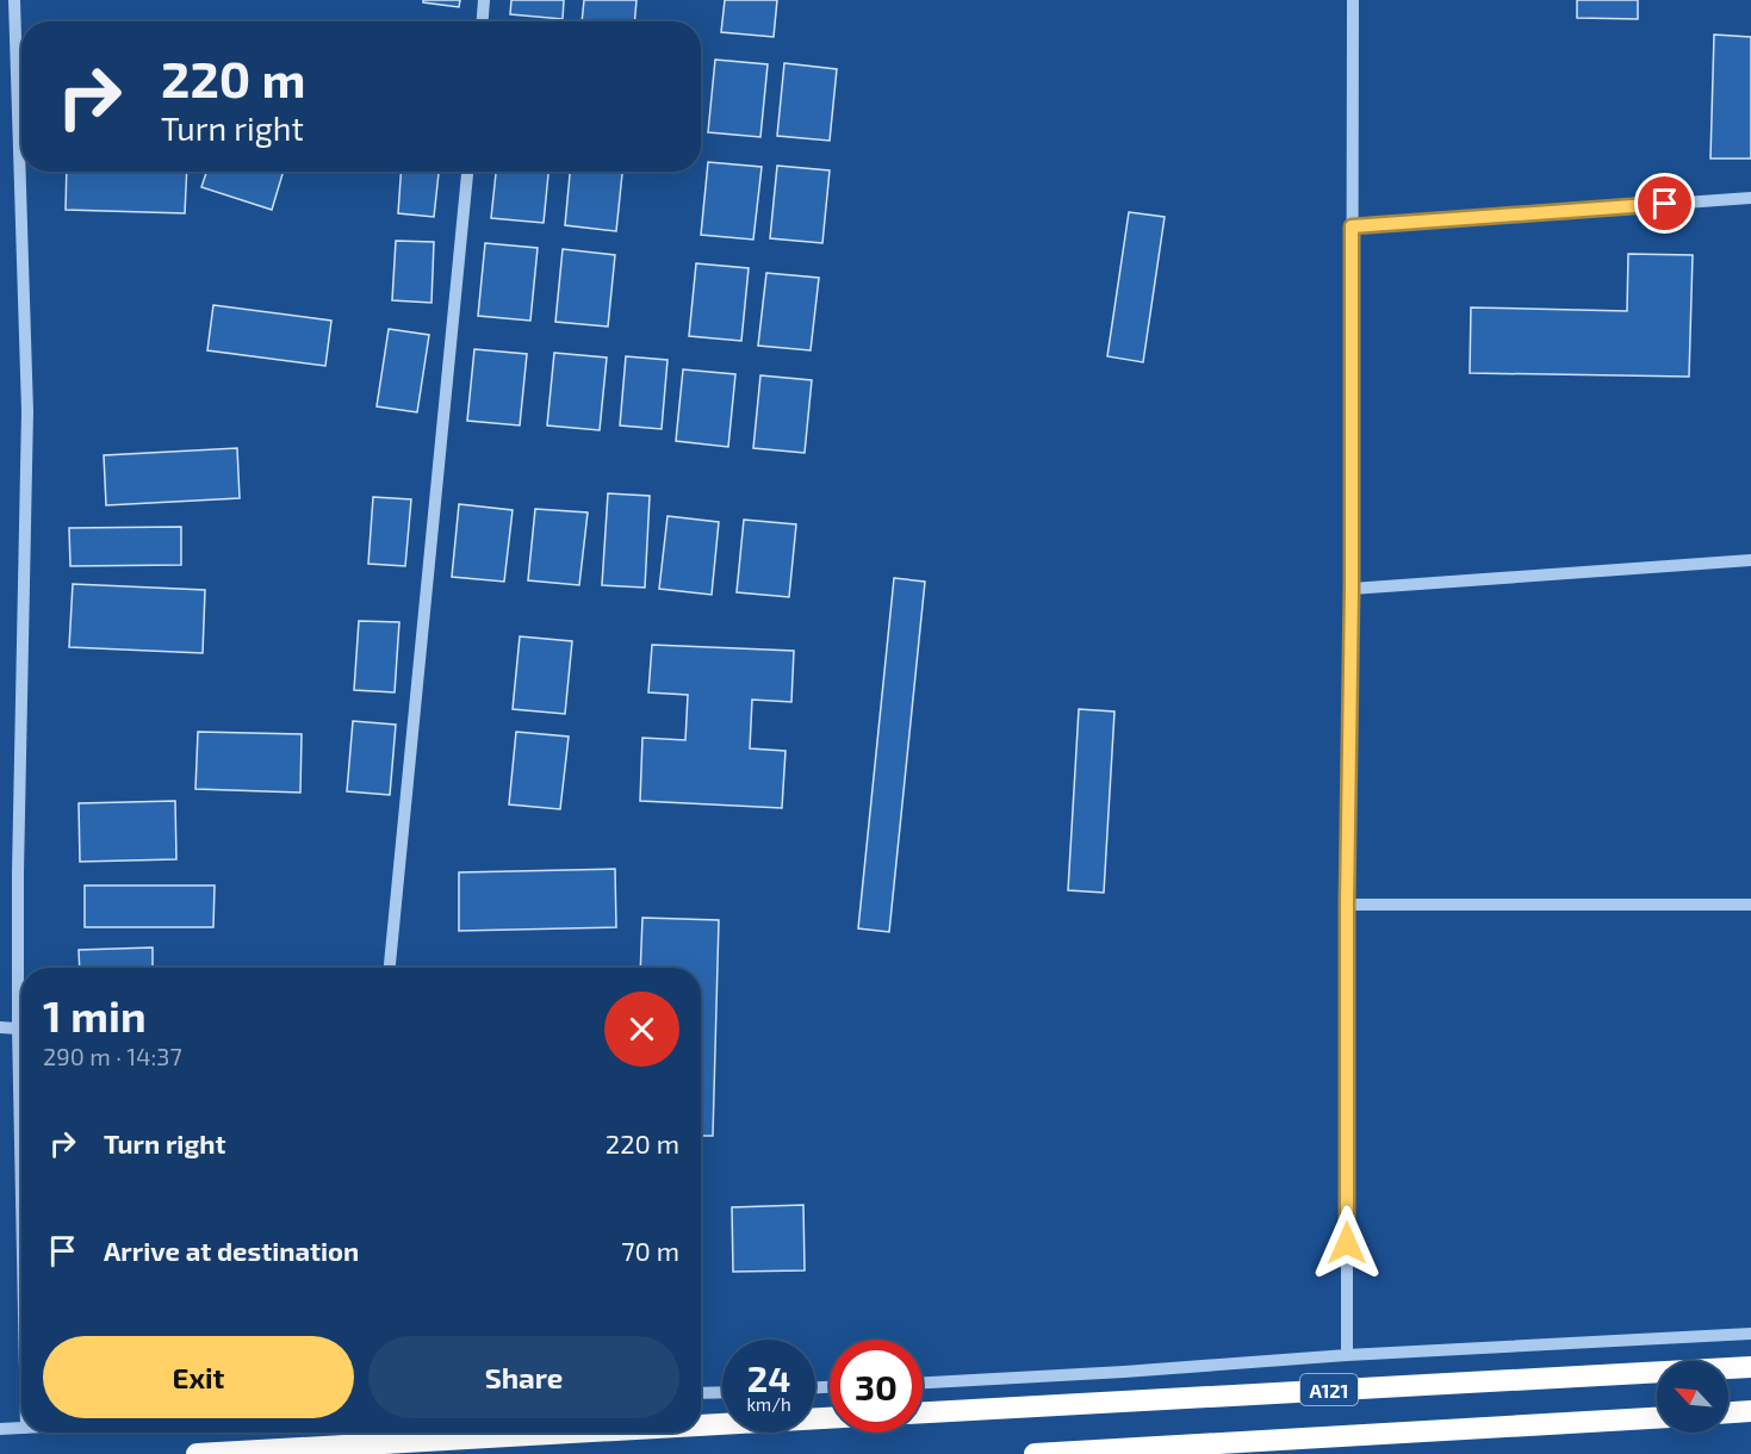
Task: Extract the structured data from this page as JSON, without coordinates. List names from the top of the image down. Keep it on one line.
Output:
{"streets":{"highway":["A121"]},"north":"top left","page":{"turn":["220 m","Turn right"],"heading":["1 min","290 m · 14:37"],"list":[{"name":"Turn right","value":"220 m"},{"name":"Arrive at destination","value":"70 m"}],"buttons":["Exit","Share"],"speed":"24 km/h","limit":"30"}}
